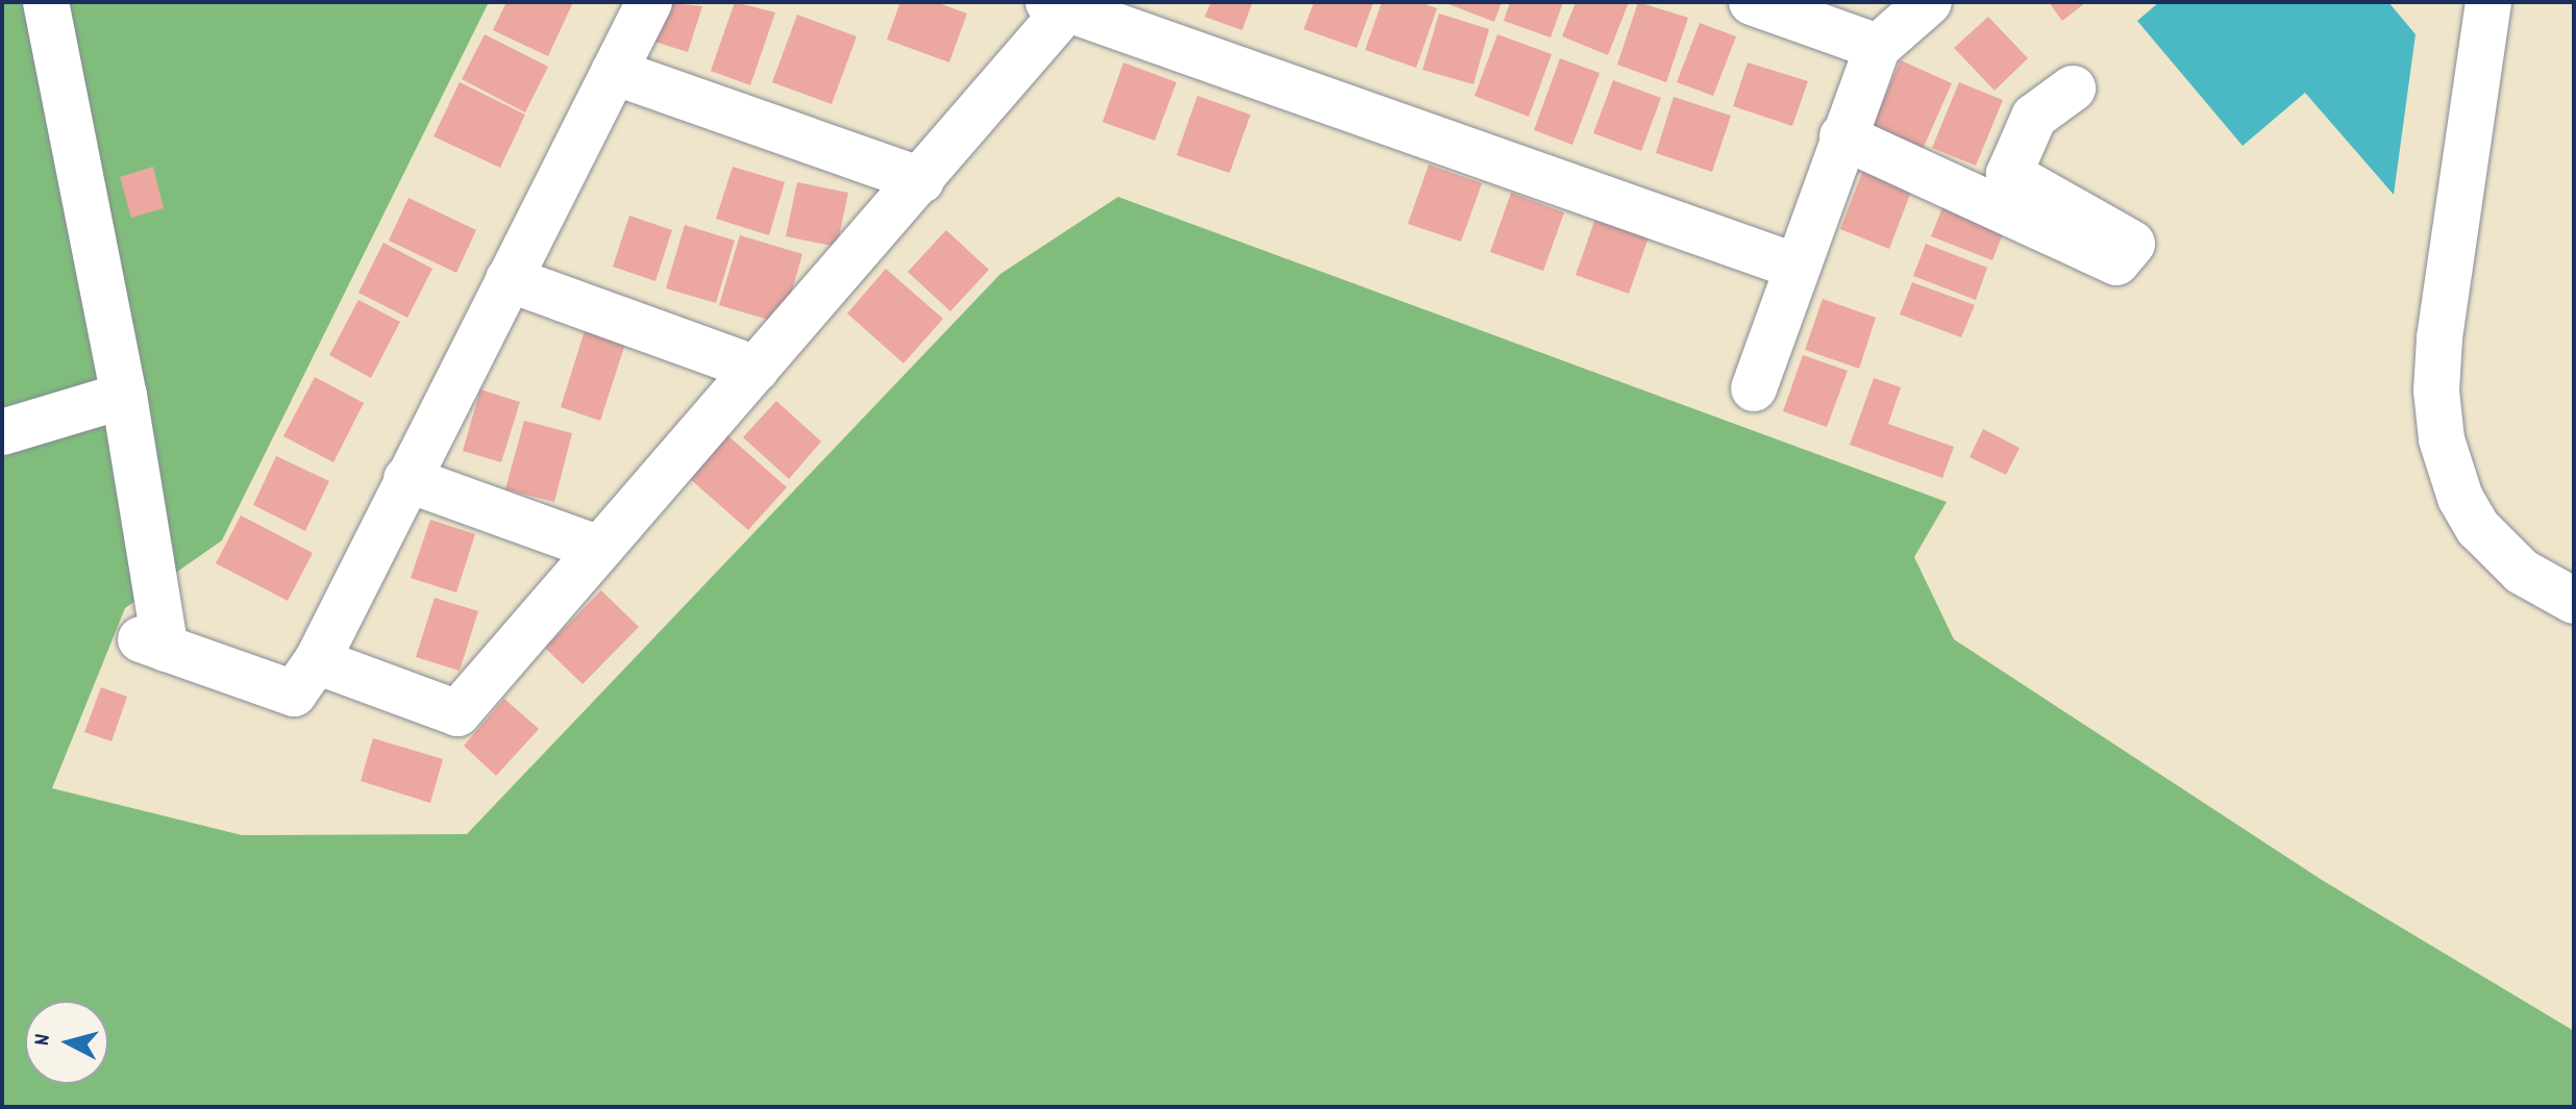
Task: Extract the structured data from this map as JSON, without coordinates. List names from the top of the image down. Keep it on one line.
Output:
{"north":"left"}
